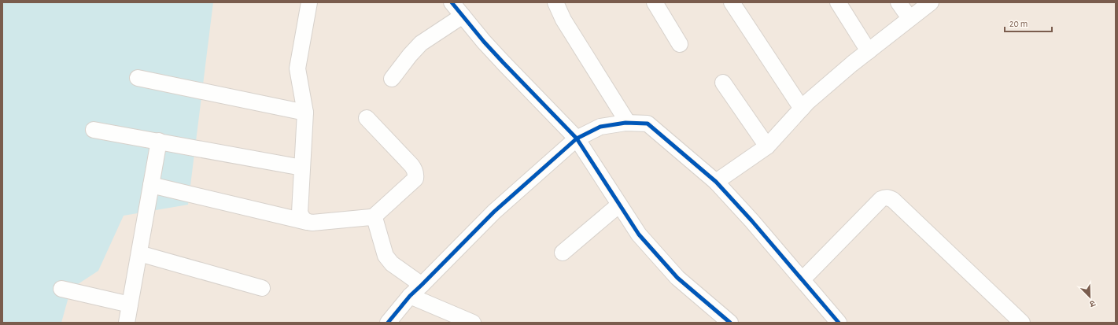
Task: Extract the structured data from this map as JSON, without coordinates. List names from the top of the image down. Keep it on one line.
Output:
{"scale_bar":"20 m","north":"bottom right"}
